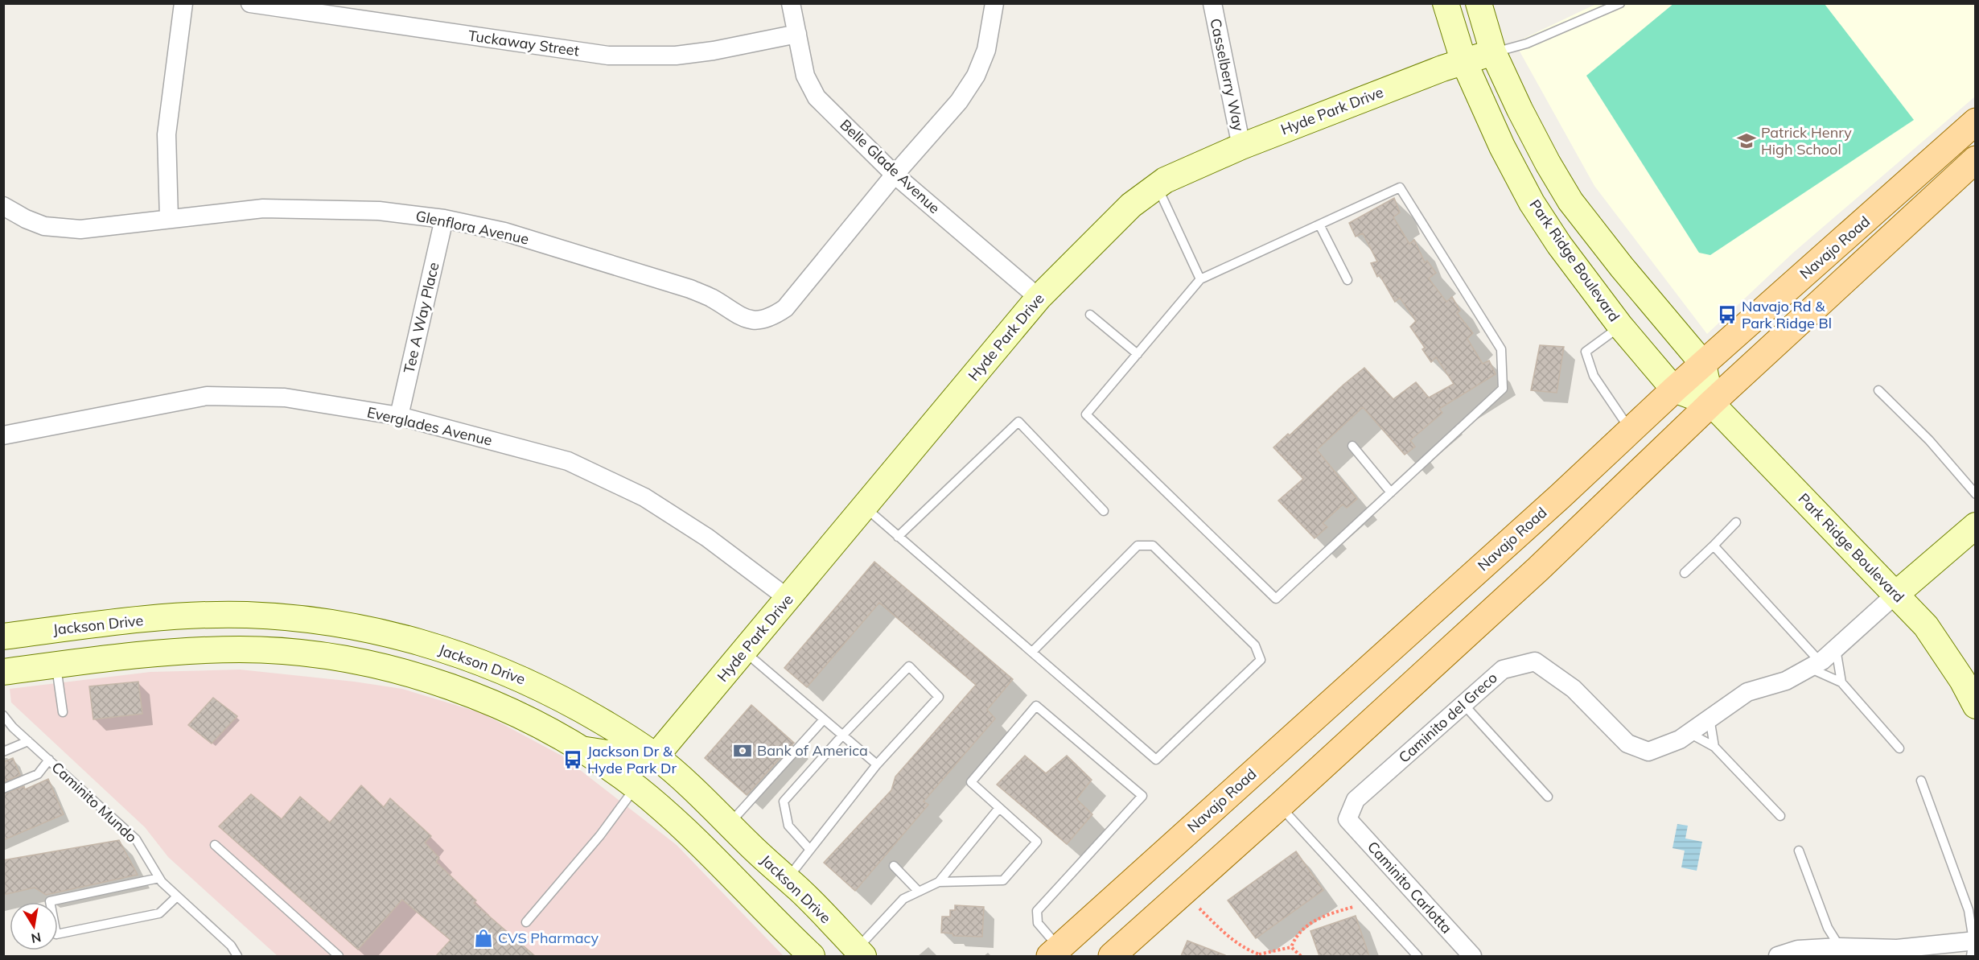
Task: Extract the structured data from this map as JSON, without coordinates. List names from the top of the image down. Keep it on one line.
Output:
{"streets":{"main road":["Hyde Park Drive","Navajo Road","Park Ridge Boulevard","Jackson Drive"],"street":["Tuckaway Street","Casselberry Way","Belle Glade Avenue","Glenflora Avenue","Tee A Way Place","Everglades Avenue","Caminito del Greco","Caminito Carlotta"],"lane":["Caminito Mundo"]},"crossings":[["Tuckaway Street","Belle Glade Avenue"],["Casselberry Way","Hyde Park Drive"],["Hyde Park Drive","Belle Glade Avenue"],["Hyde Park Drive","Park Ridge Boulevard"],["Hyde Park Drive","Everglades Avenue"],["Hyde Park Drive","Jackson Drive"],["Belle Glade Avenue","Glenflora Avenue"],["Glenflora Avenue","Tee A Way Place"],["Navajo Road","Park Ridge Boulevard"],["Park Ridge Boulevard","Caminito del Greco"],["Tee A Way Place","Everglades Avenue"],["Caminito del Greco","Caminito Carlotta"]],"places":{"school or university":["Patrick Henry High School"],"bus stop":["Navajo Rd & Park Ridge Bl","Jackson Dr & Hyde Park Dr"],"bank":["Bank of America"],"shop":["CVS Pharmacy"]},"north":"bottom"}
